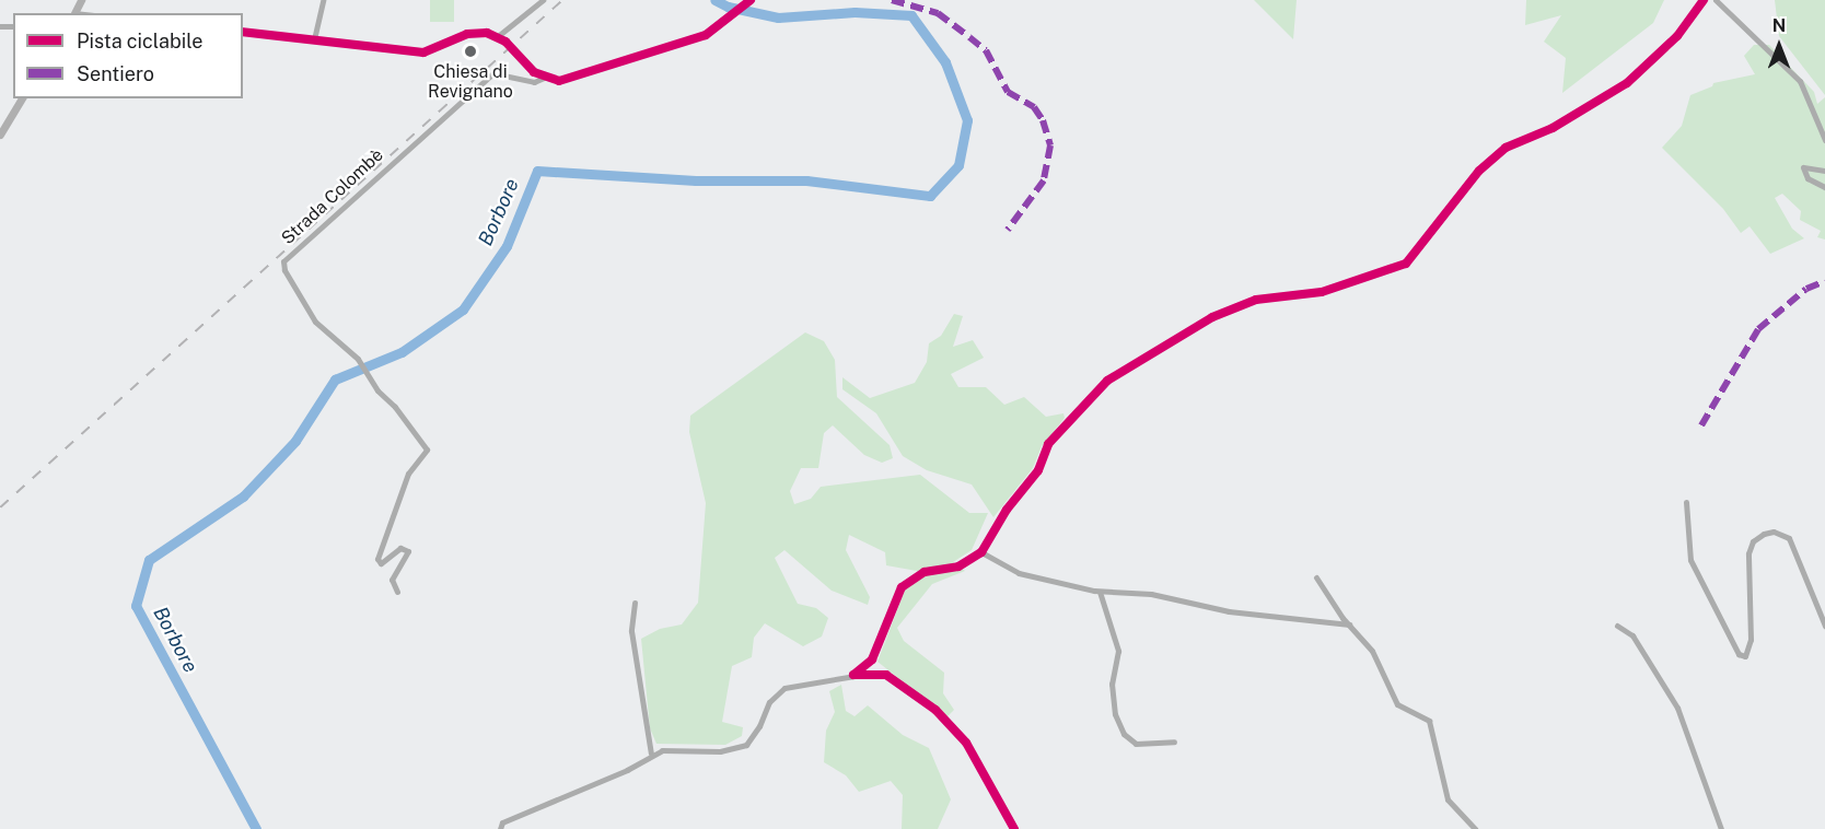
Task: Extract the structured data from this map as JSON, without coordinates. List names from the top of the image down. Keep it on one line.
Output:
{"streets":{"street":["Strada Colombè"]},"water":["Borbore"],"places":["Chiesa di Revignano"],"legend":["Pista ciclabile","Sentiero"],"north":"top"}
